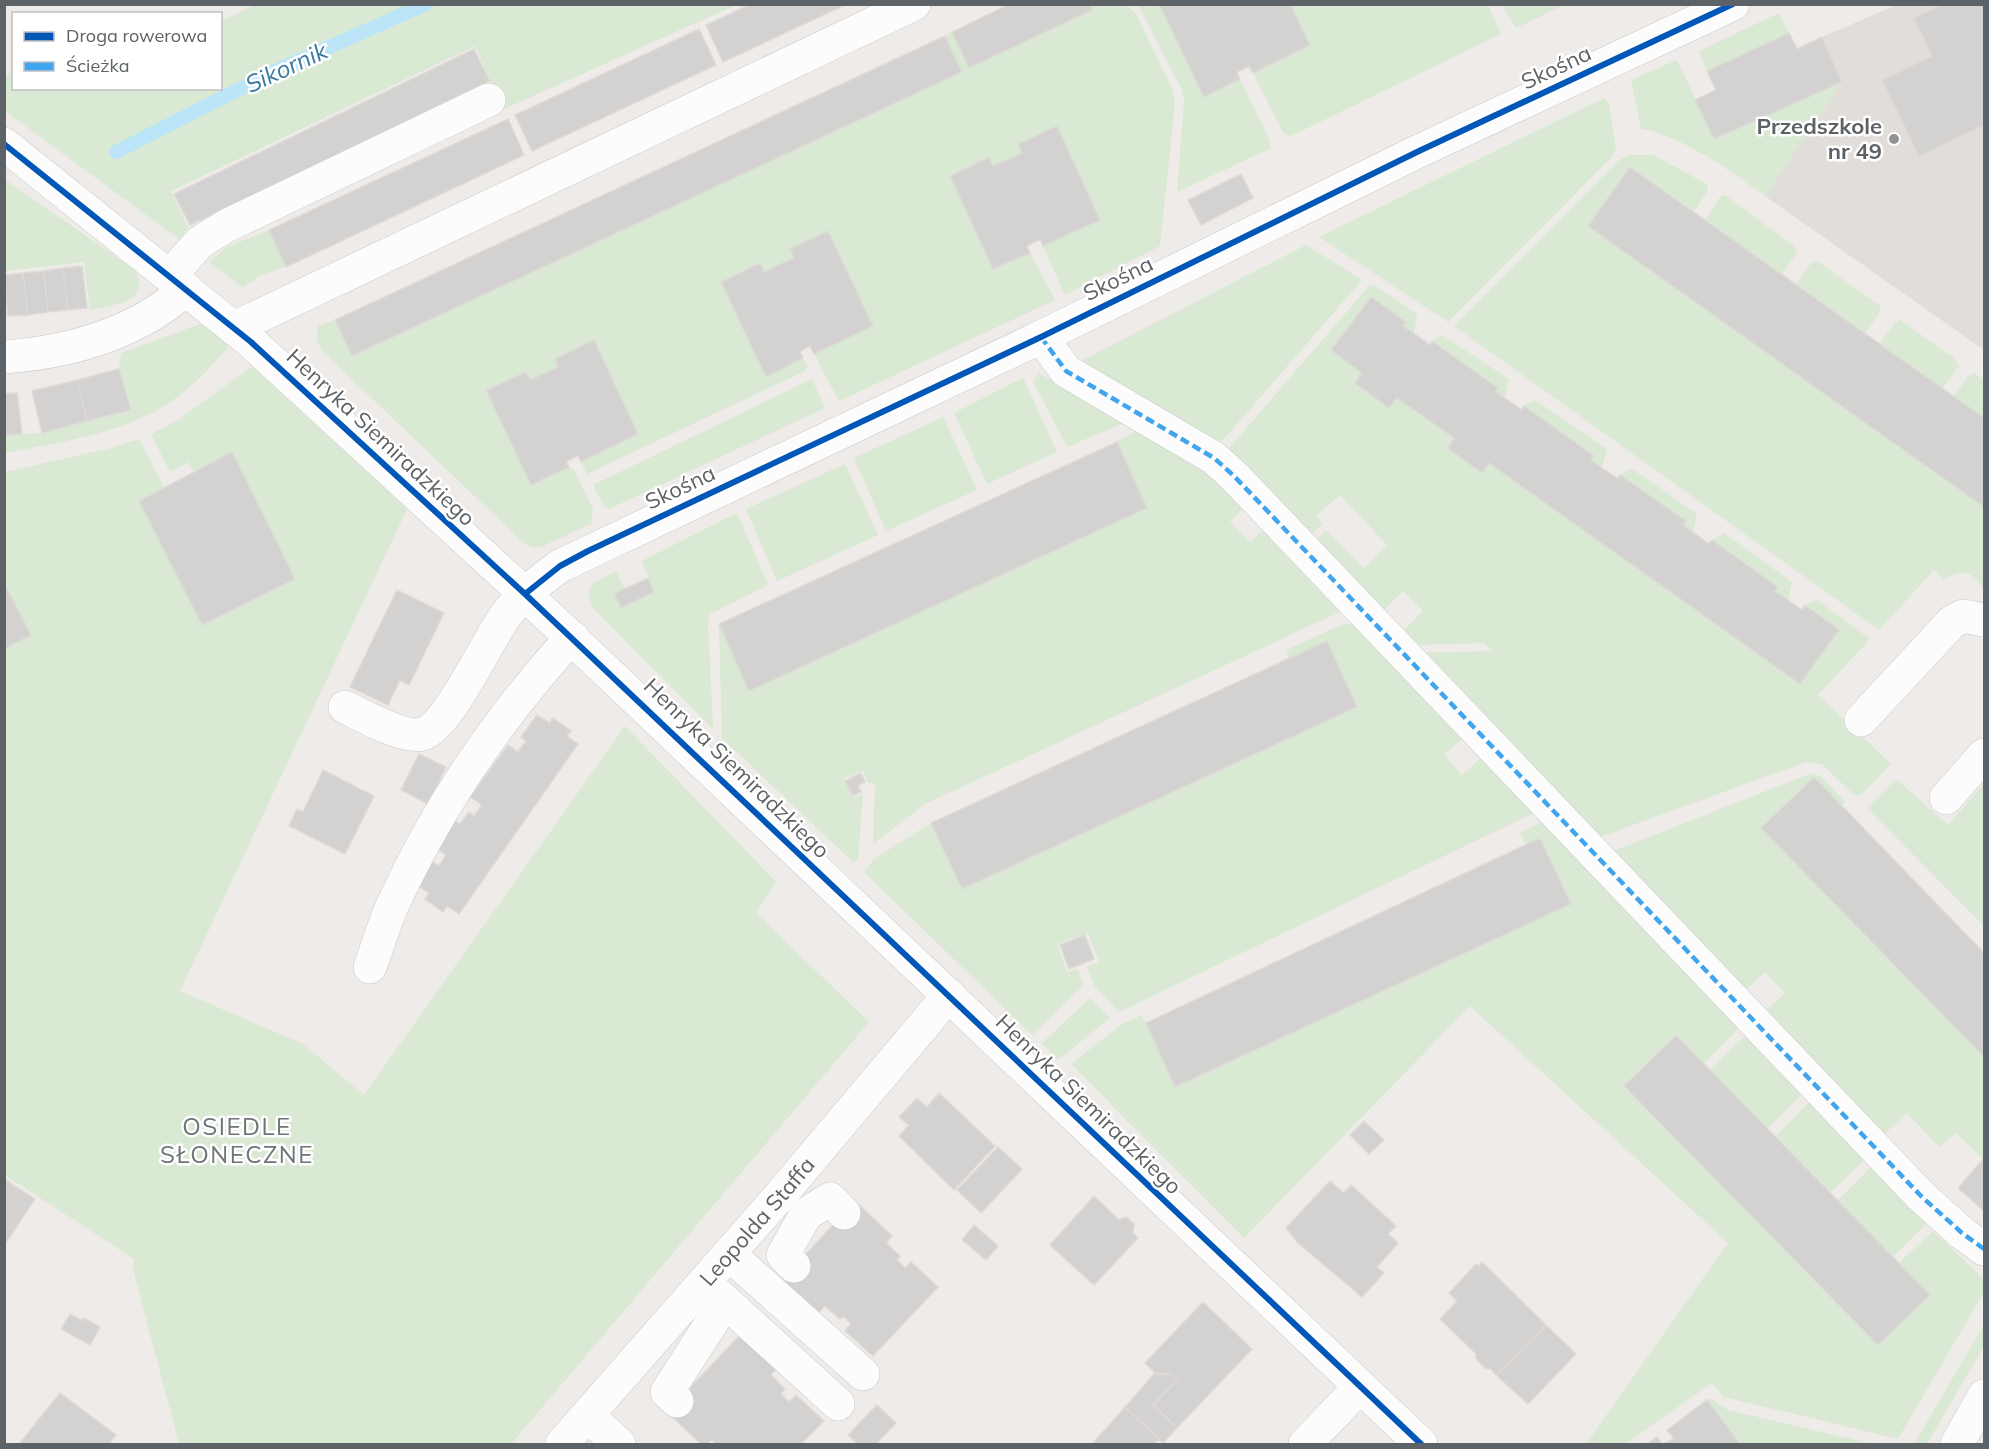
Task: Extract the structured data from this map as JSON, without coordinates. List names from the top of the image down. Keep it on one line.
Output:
{"streets":{"street":["Skośna","Henryka Siemiradzkiego","Leopolda Staffa"]},"crossings":[["Skośna","Henryka Siemiradzkiego"],["Henryka Siemiradzkiego","Leopolda Staffa"]],"districts":["OSIEDLE SŁONECZNE"],"water":["Sikornik"],"places":["Przedszkole nr 49"],"legend":["Droga rowerowa","Ścieżka"]}
